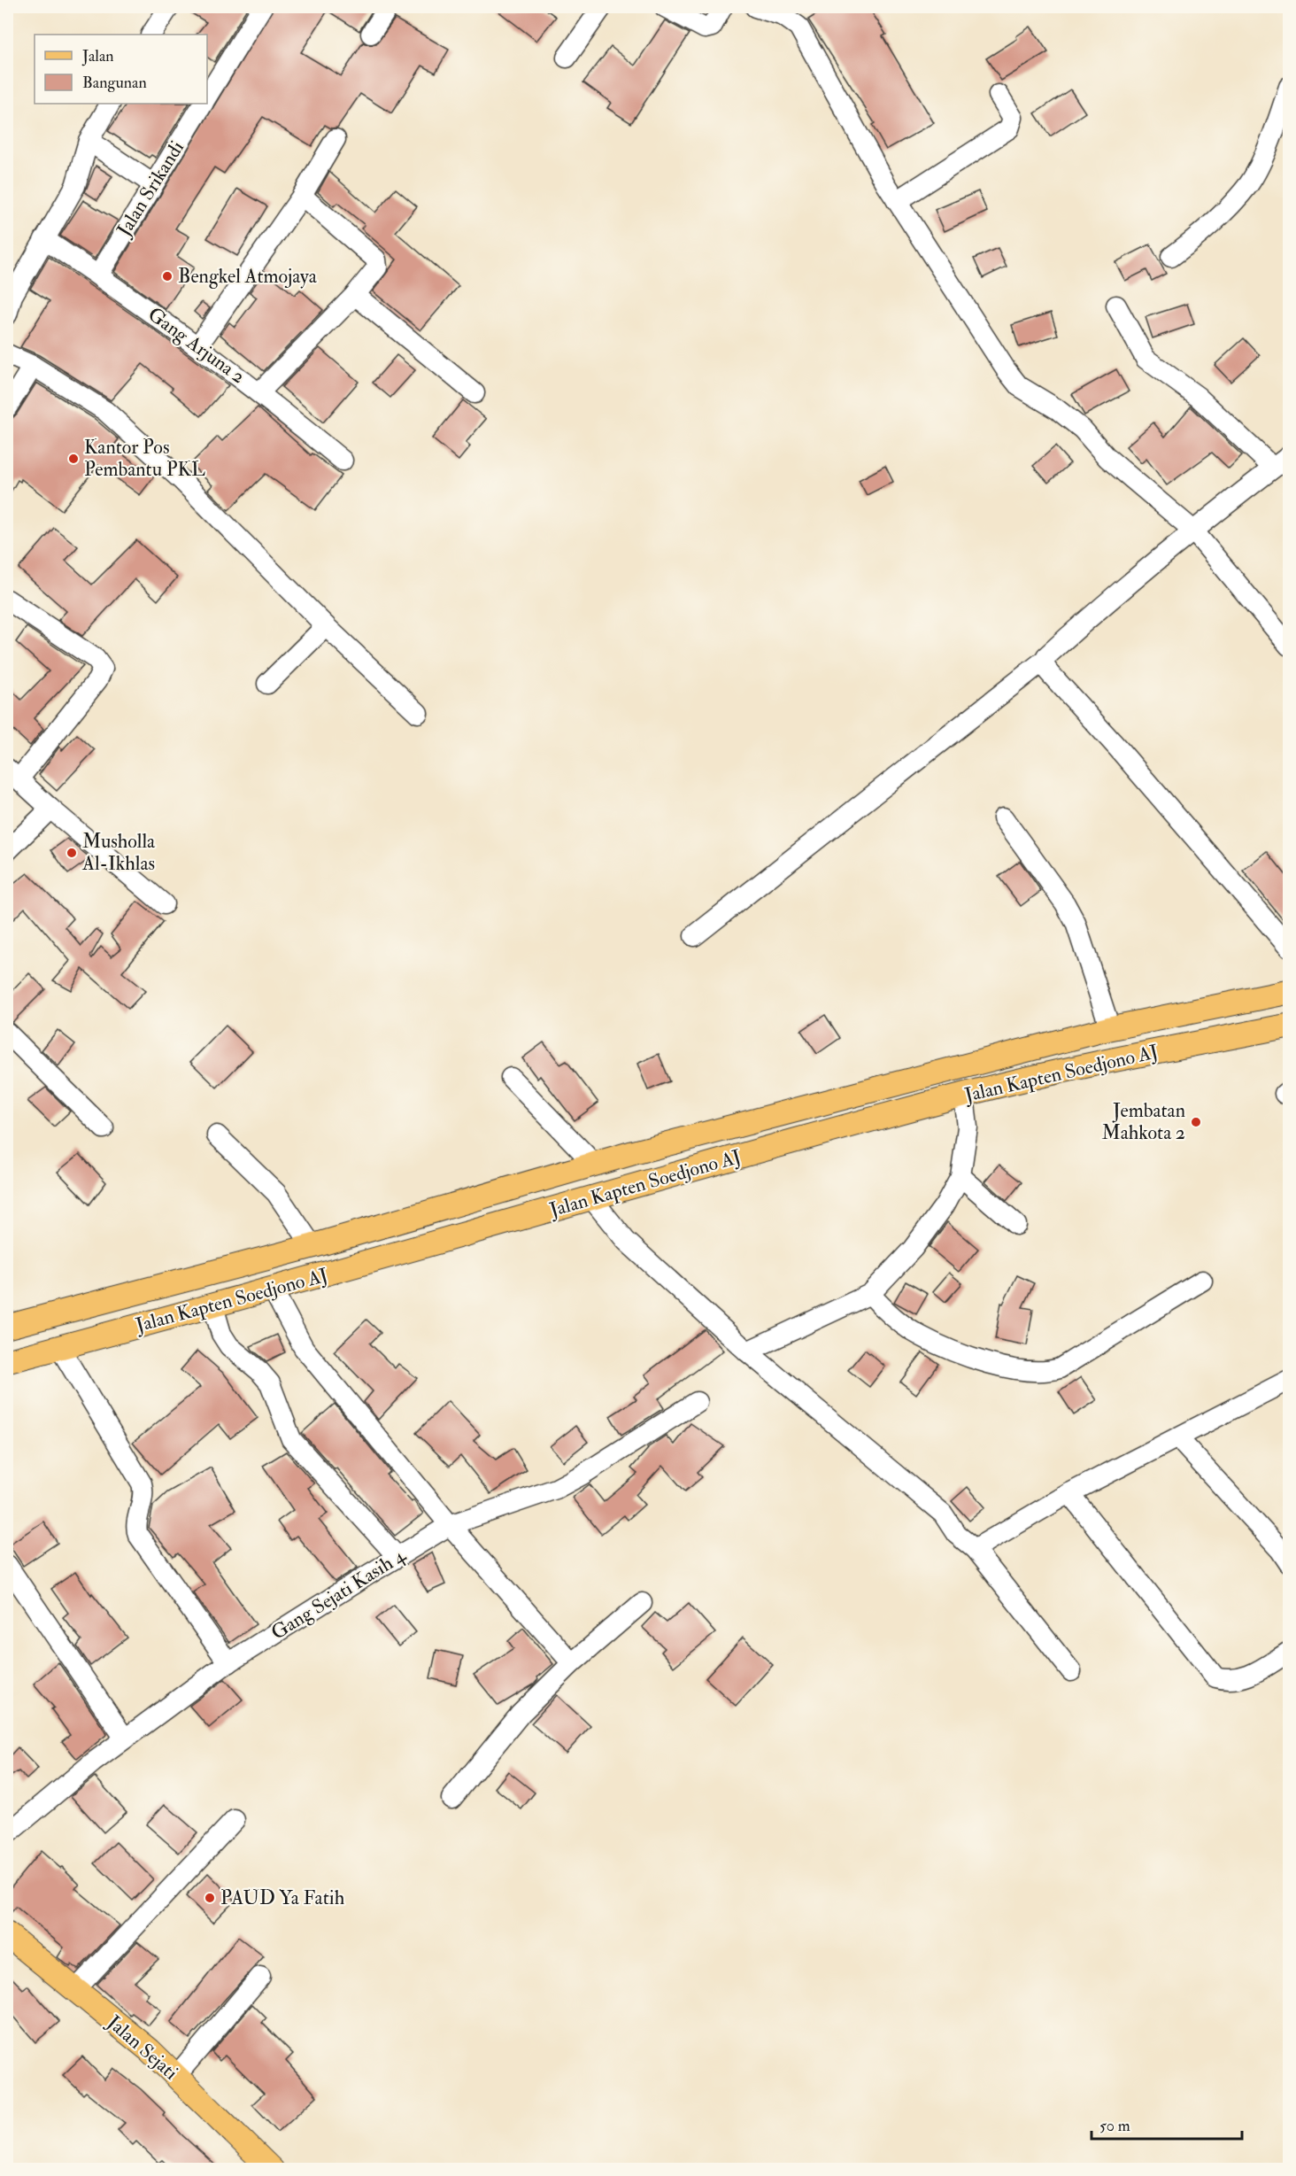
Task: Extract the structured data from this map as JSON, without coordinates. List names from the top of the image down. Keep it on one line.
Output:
{"streets":{"main road":["Jalan Kapten Soedjono AJ","Jalan Sejati"],"street":["Jalan Srikandi","Gang Arjuna 2","Gang Sejati Kasih 4"]},"crossings":[["Jalan Srikandi","Gang Arjuna 2"]],"places":["Bengkel Atmojaya","Kantor Pos Pembantu PKL","Musholla Al-Ikhlas","Jembatan Mahkota 2","PAUD Ya Fatih"],"legend":["Jalan","Bangunan"],"scale_bar":"50 m"}
